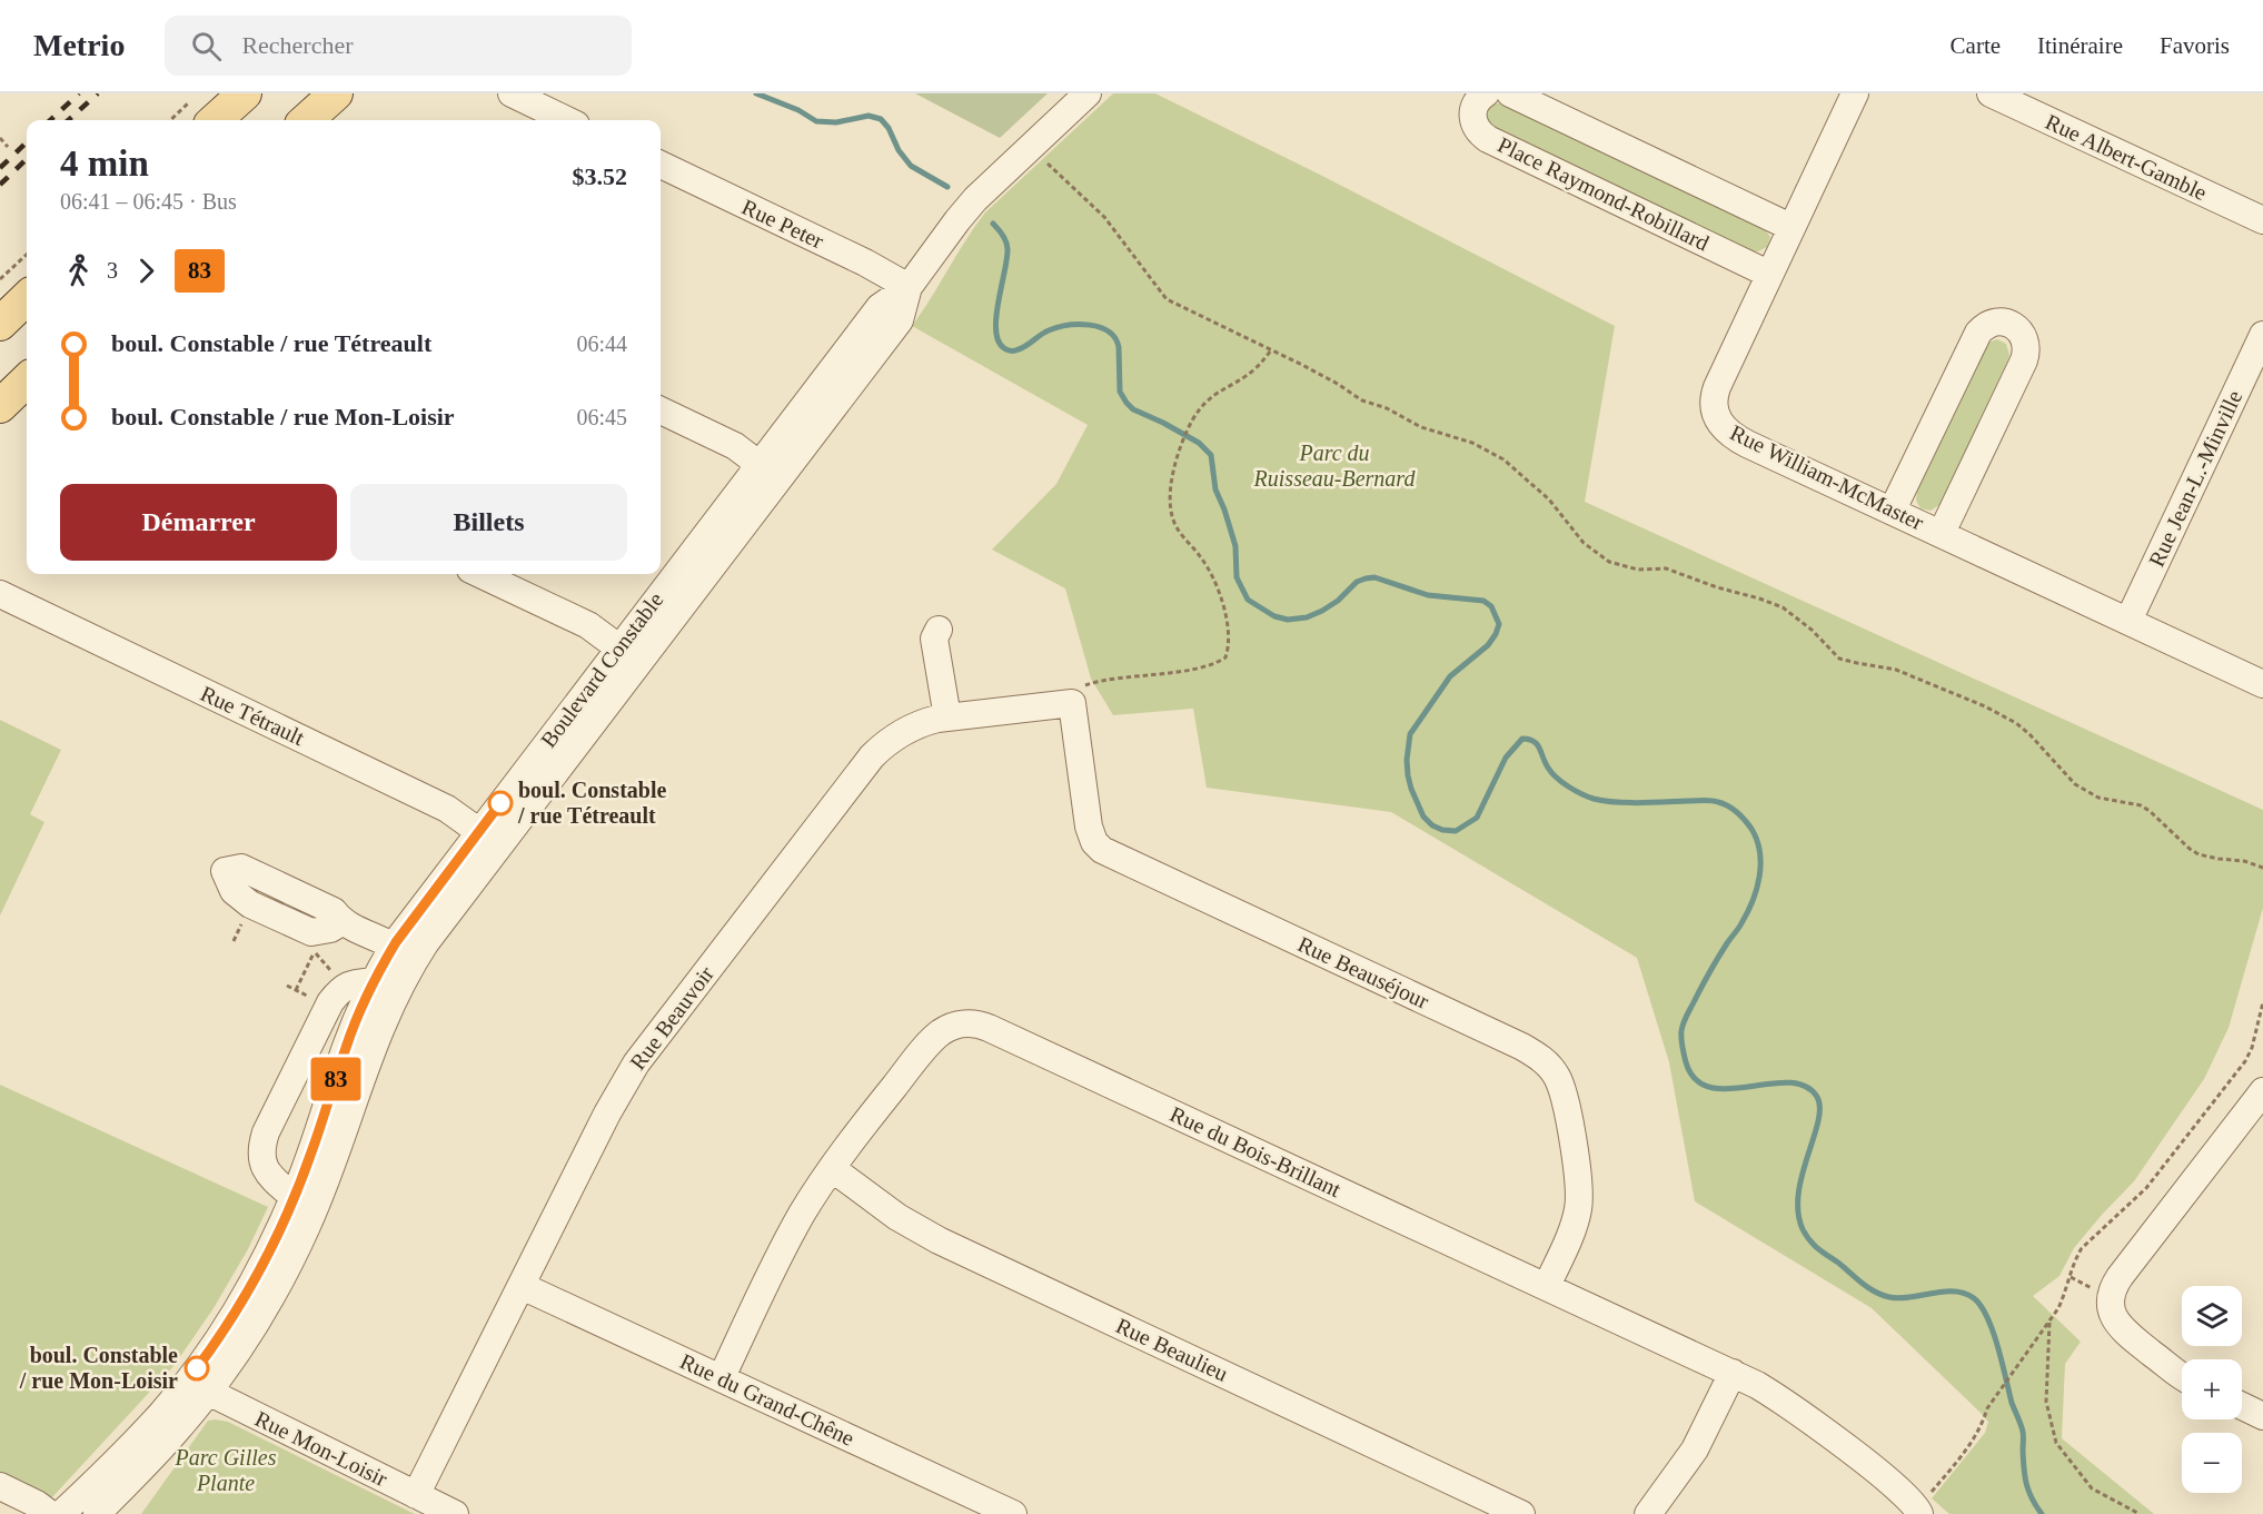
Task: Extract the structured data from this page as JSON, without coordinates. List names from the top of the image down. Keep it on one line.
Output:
{"streets":{"street":["Rue Albert-Gamble","Place Raymond-Robillard","Rue Peter","Rue William-McMaster","Rue Jean-L.-Minville","Boulevard Constable","Rue Tétrault","Rue Beauséjour","Rue Beauvoir","Rue du Bois-Brillant","Rue Beaulieu","Rue du Grand-Chêne","Rue Mon-Loisir"]},"crossings":[["Place Raymond-Robillard","Rue William-McMaster"],["Rue Peter","Boulevard Constable"],["Rue William-McMaster","Rue Jean-L.-Minville"],["Boulevard Constable","Rue Tétrault"],["Boulevard Constable","Rue Mon-Loisir"],["Rue Beauséjour","Rue Beauvoir"],["Rue Beauséjour","Rue du Bois-Brillant"],["Rue Beauvoir","Rue du Grand-Chêne"],["Rue Beauvoir","Rue Mon-Loisir"],["Rue du Bois-Brillant","Rue Beaulieu"],["Rue du Bois-Brillant","Rue du Grand-Chêne"]],"parks":["Parc du Ruisseau-Bernard","Parc Gilles Plante"],"places":["boul. Constable / rue Tétreault","boul. Constable / rue Mon-Loisir"],"lines":["bus line 83"],"page":{"header":"Metrio","search":"Rechercher","nav":["Carte","Itinéraire","Favoris"],"on_map":"83","heading":["4 min","06:41 – 06:45 · Bus","$3.52"],"legs":["3","83"],"list":[{"name":"boul. Constable / rue Tétreault","value":"06:44"},{"name":"boul. Constable / rue Mon-Loisir","value":"06:45"}],"buttons":["Démarrer","Billets"],"map_buttons":["+","−"]}}
